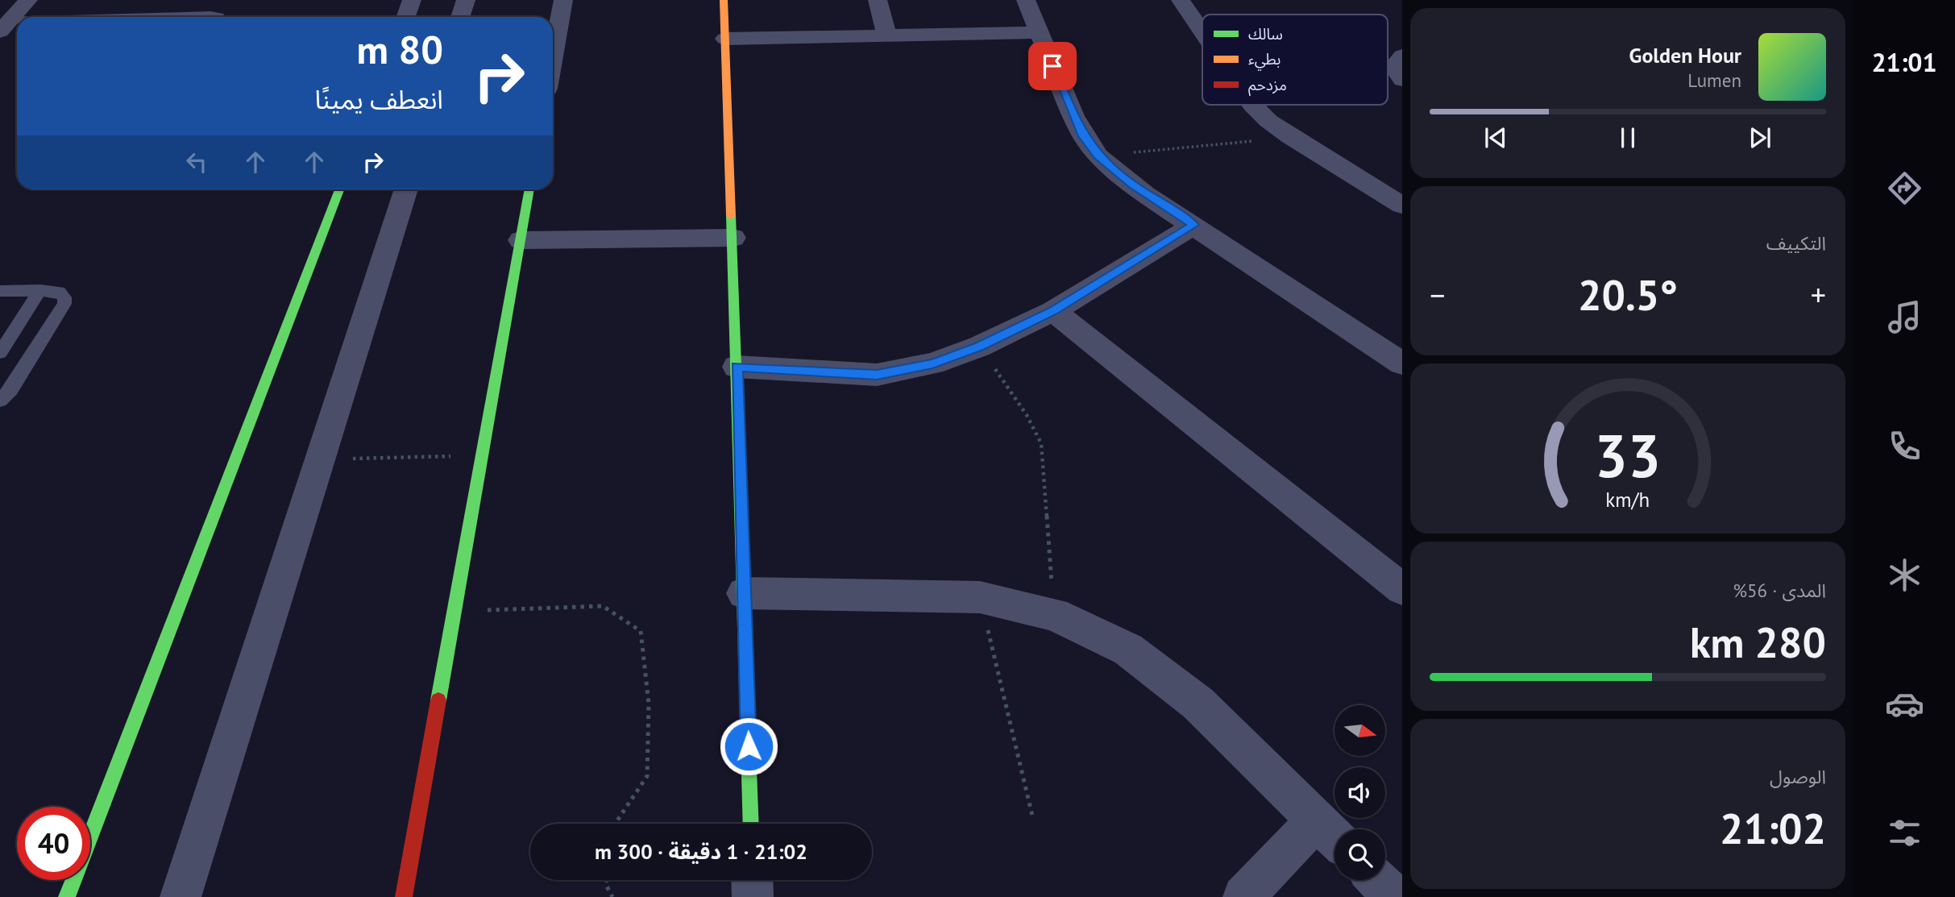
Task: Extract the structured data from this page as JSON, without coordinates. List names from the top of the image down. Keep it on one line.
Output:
{"legend":["سالك","بطيء","مزدحم"],"north":"right","page":{"tabs":"21:01","turn":["80 m","انعطف يمينًا"],"song":["Golden Hour","Lumen"],"tile":["التكييف",["المدى · 56%","280 km"],["الوصول","21:02"]],"heat":["−","20.5°","+"],"limit":"40","trip":"21:02 · 1 دقيقة · 300 m","gauge":["33","km/h"]}}
